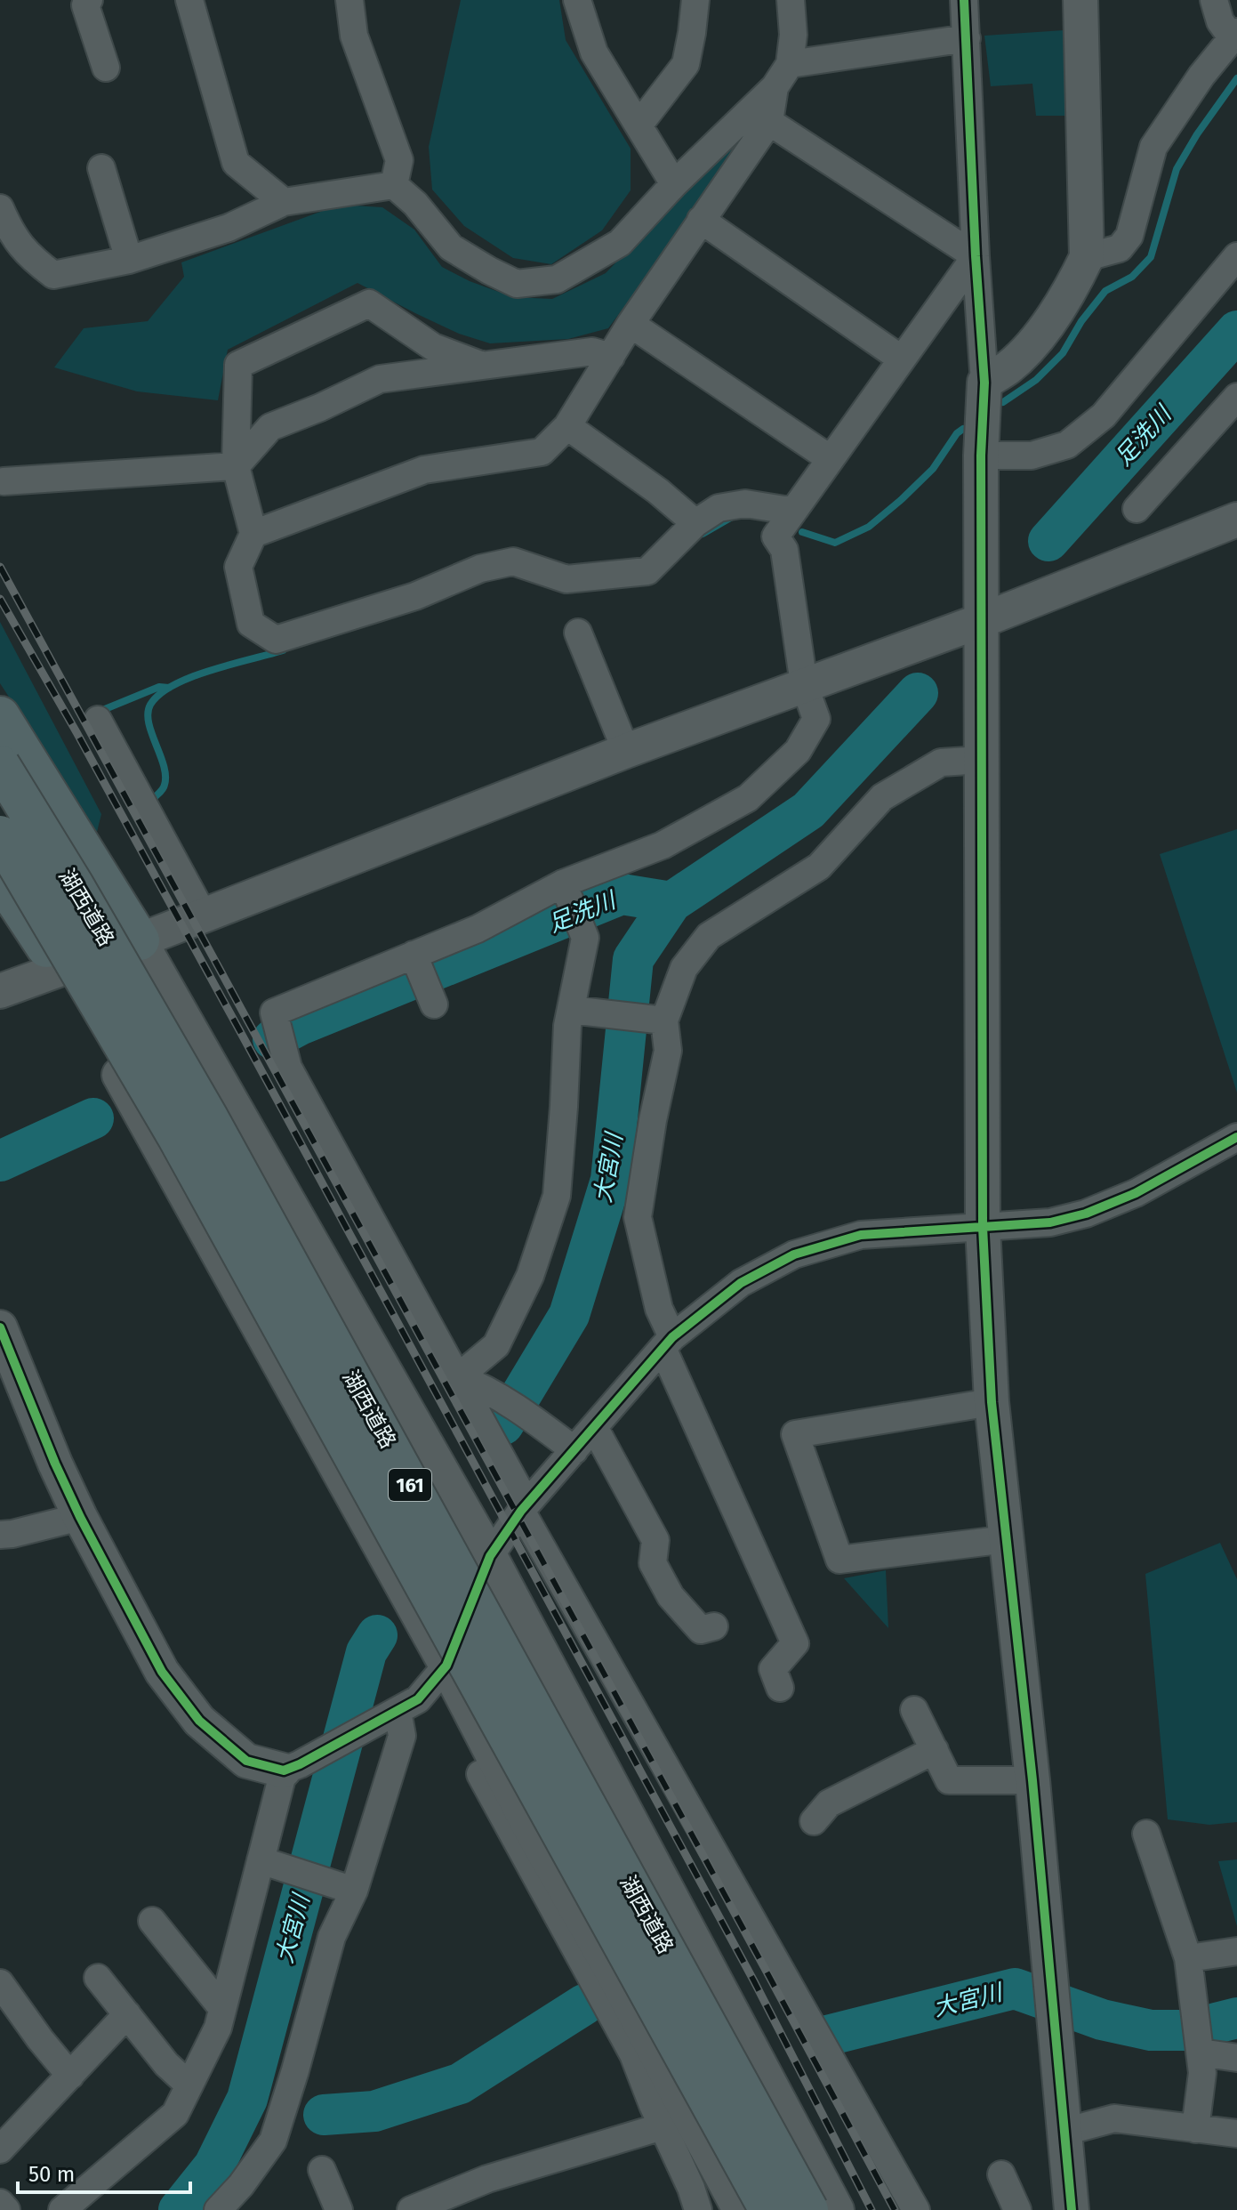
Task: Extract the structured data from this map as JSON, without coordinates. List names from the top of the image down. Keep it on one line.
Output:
{"streets":{"highway":["湖西道路","161"]},"water":["足洗川","大宮川"],"scale_bar":"50 m"}
